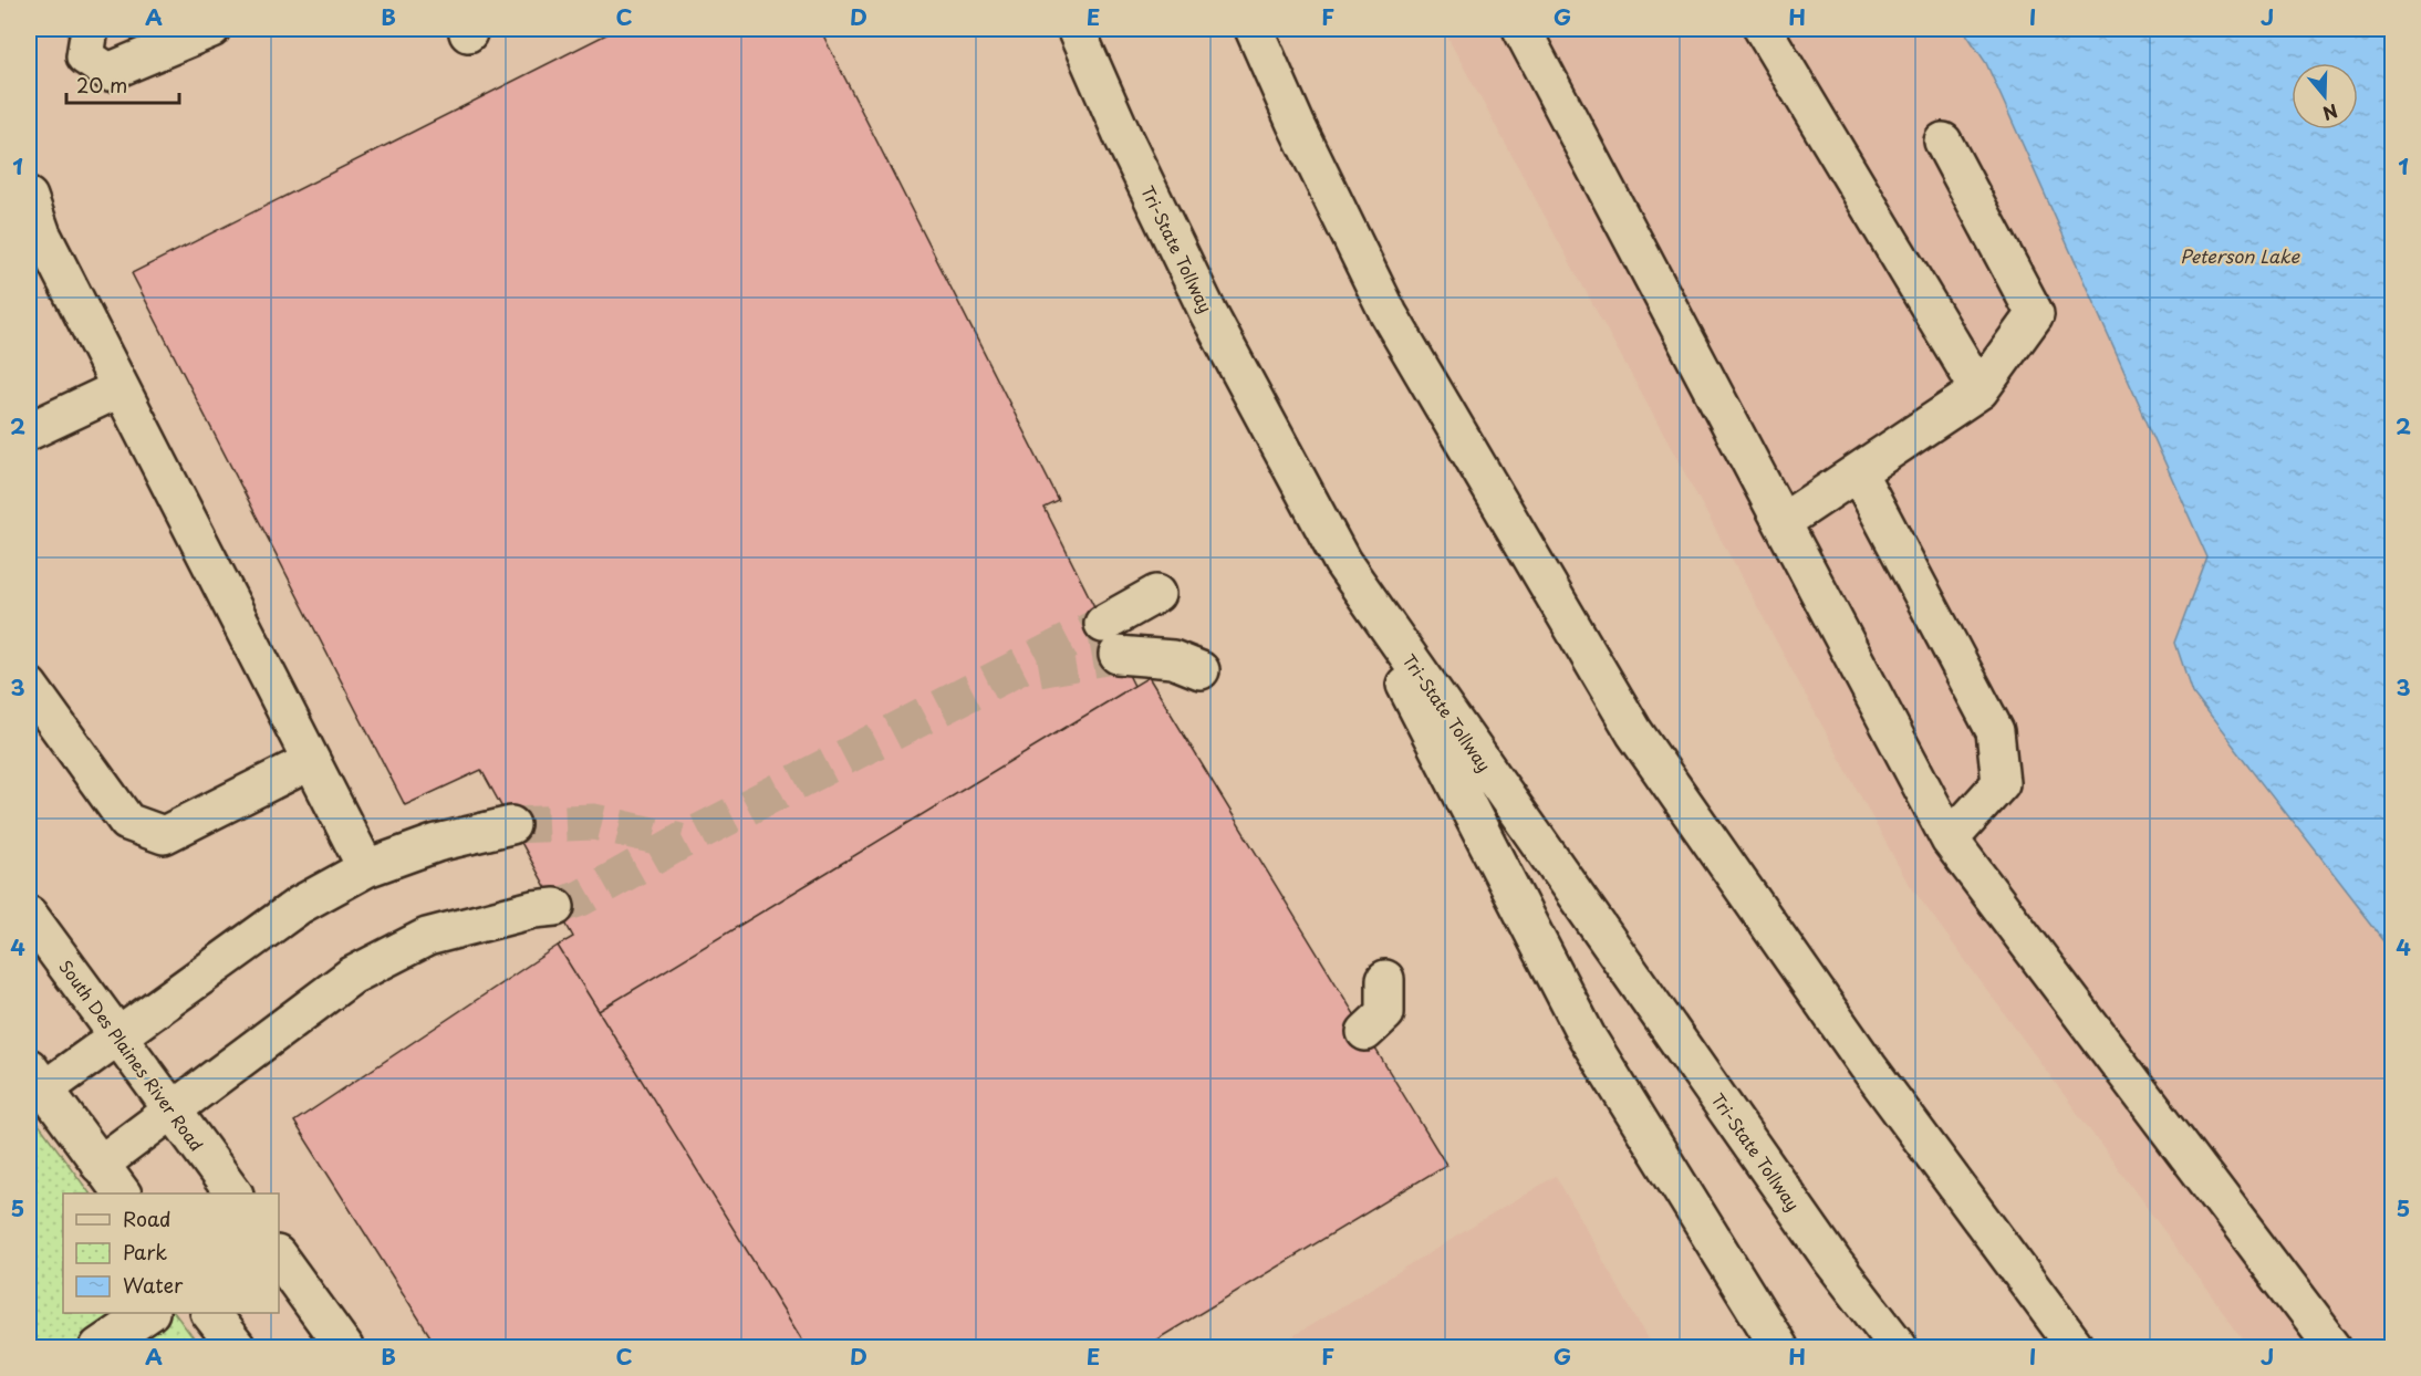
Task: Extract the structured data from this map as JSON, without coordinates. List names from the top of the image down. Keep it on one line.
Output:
{"streets":{"main road":["Tri-State Tollway","South Des Plaines River Road"]},"water":["Peterson Lake"],"legend":["Road","Park","Water"],"scale_bar":"20 m","north":"bottom","grid":{"columns":["A","B","C","D","E","F","G","H","I","J"],"rows":["1","2","3","4","5"]}}
